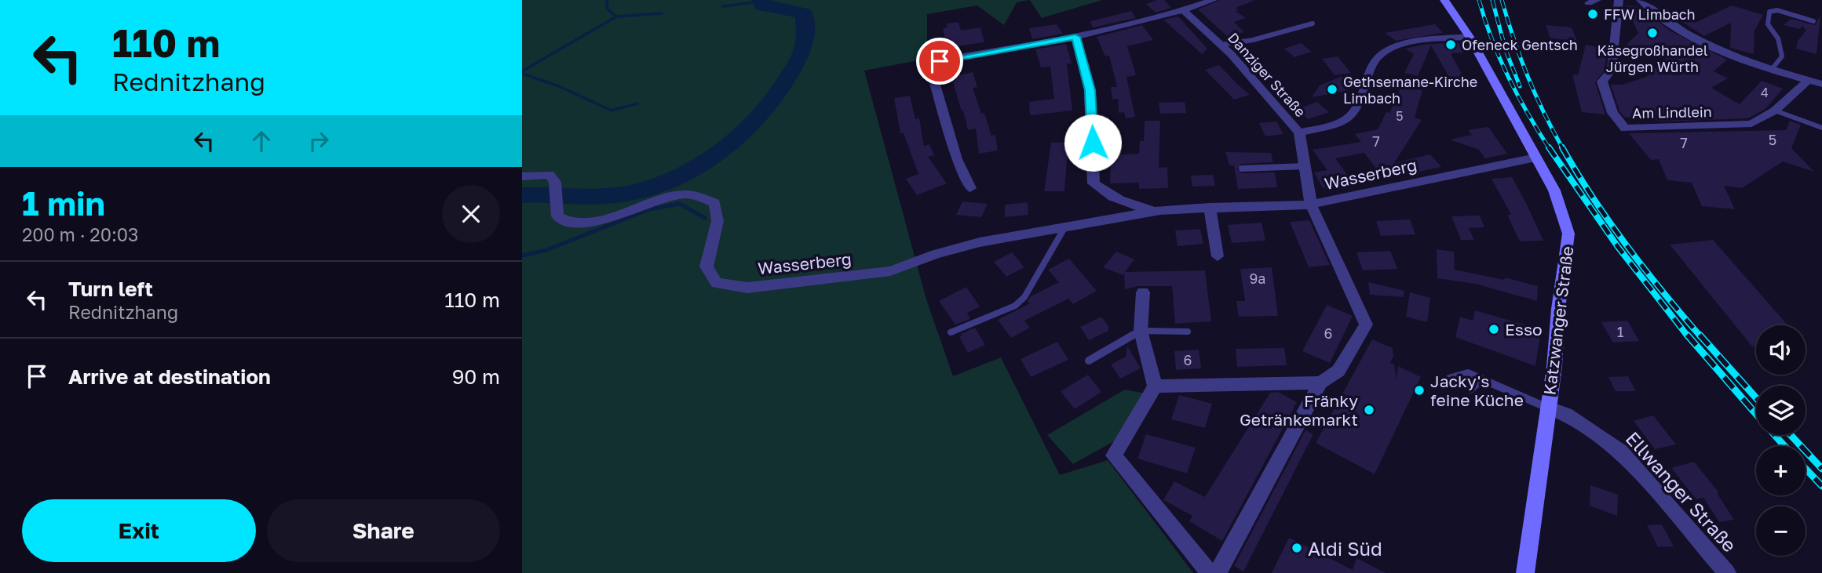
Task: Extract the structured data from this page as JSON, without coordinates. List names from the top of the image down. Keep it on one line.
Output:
{"streets":{"main road":["Katzwanger Straße"],"street":["Danziger Straße","Am Lindlein","Wasserberg","Ellwanger Straße"]},"crossings":[["Danziger Straße","Wasserberg"],["Wasserberg","Katzwanger Straße"],["Katzwanger Straße","Ellwanger Straße"]],"places":["FFW Limbach","Käsegroßhandel Jürgen Würth","Ofeneck Gentsch","Gethsemane-Kirche Limbach","Esso","Jacky's feine Küche","Fränky Getränkemarkt","Aldi Süd"],"house_numbers":["4","5","5","7","7","9a","1","6","6"],"page":{"turn":["110 m","Rednitzhang"],"heading":["1 min","200 m · 20:03"],"list":[{"name":"Turn left","note":"Rednitzhang","value":"110 m"},{"name":"Arrive at destination","value":"90 m"}],"map_buttons":["+","−"],"buttons":["Exit","Share"]}}
